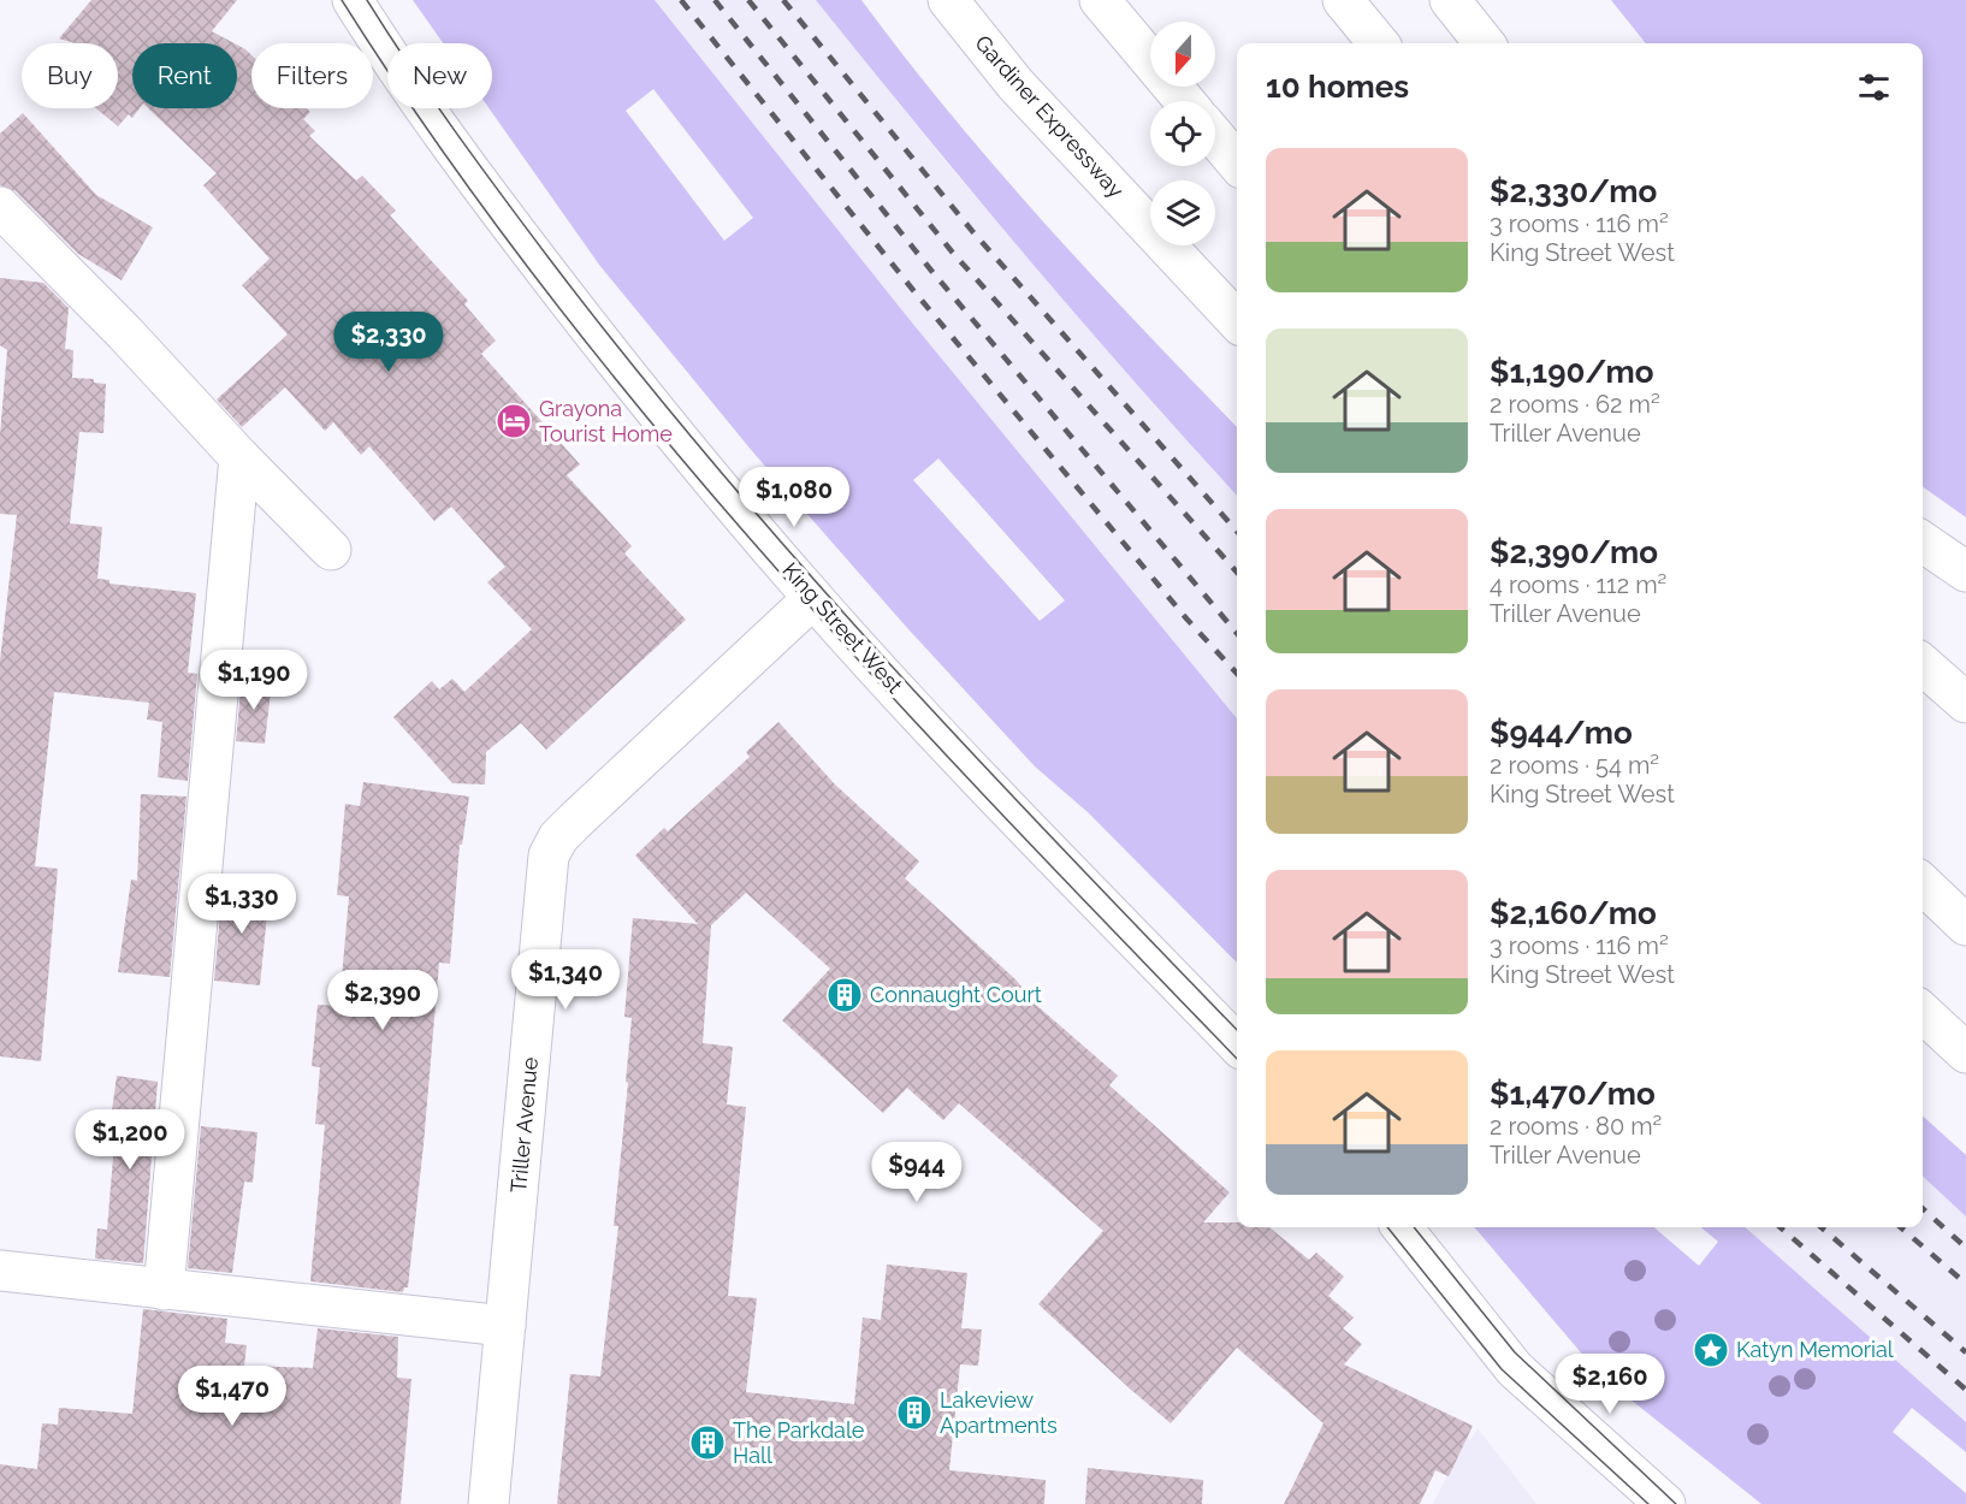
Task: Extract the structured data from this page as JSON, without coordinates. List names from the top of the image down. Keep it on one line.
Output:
{"streets":{"main road":["Gardiner Expressway","King Street West","Triller Avenue"]},"crossings":[["King Street West","Triller Avenue"]],"places":{"hotel":["Grayona Tourist Home"],"building":["Connaught Court","Lakeview Apartments","The Parkdale Hall"],"place":["Katyn Memorial"]},"north":"bottom","page":{"chip":["Buy","Rent","Filters","New"],"heading":"10 homes","list":[{"name":"$2,330/mo","note":"3 rooms · 116 m² · King Street West"},{"name":"$1,190/mo","note":"2 rooms · 62 m² · Triller Avenue"},{"name":"$2,390/mo","note":"4 rooms · 112 m² · Triller Avenue"},{"name":"$944/mo","note":"2 rooms · 54 m² · King Street West"},{"name":"$2,160/mo","note":"3 rooms · 116 m² · King Street West"},{"name":"$1,470/mo","note":"2 rooms · 80 m² · Triller Avenue"}],"price":["$2,330","$1,080","$1,190","$1,330","$1,340","$2,390","$1,200","$944","$2,160","$1,470"]}}
